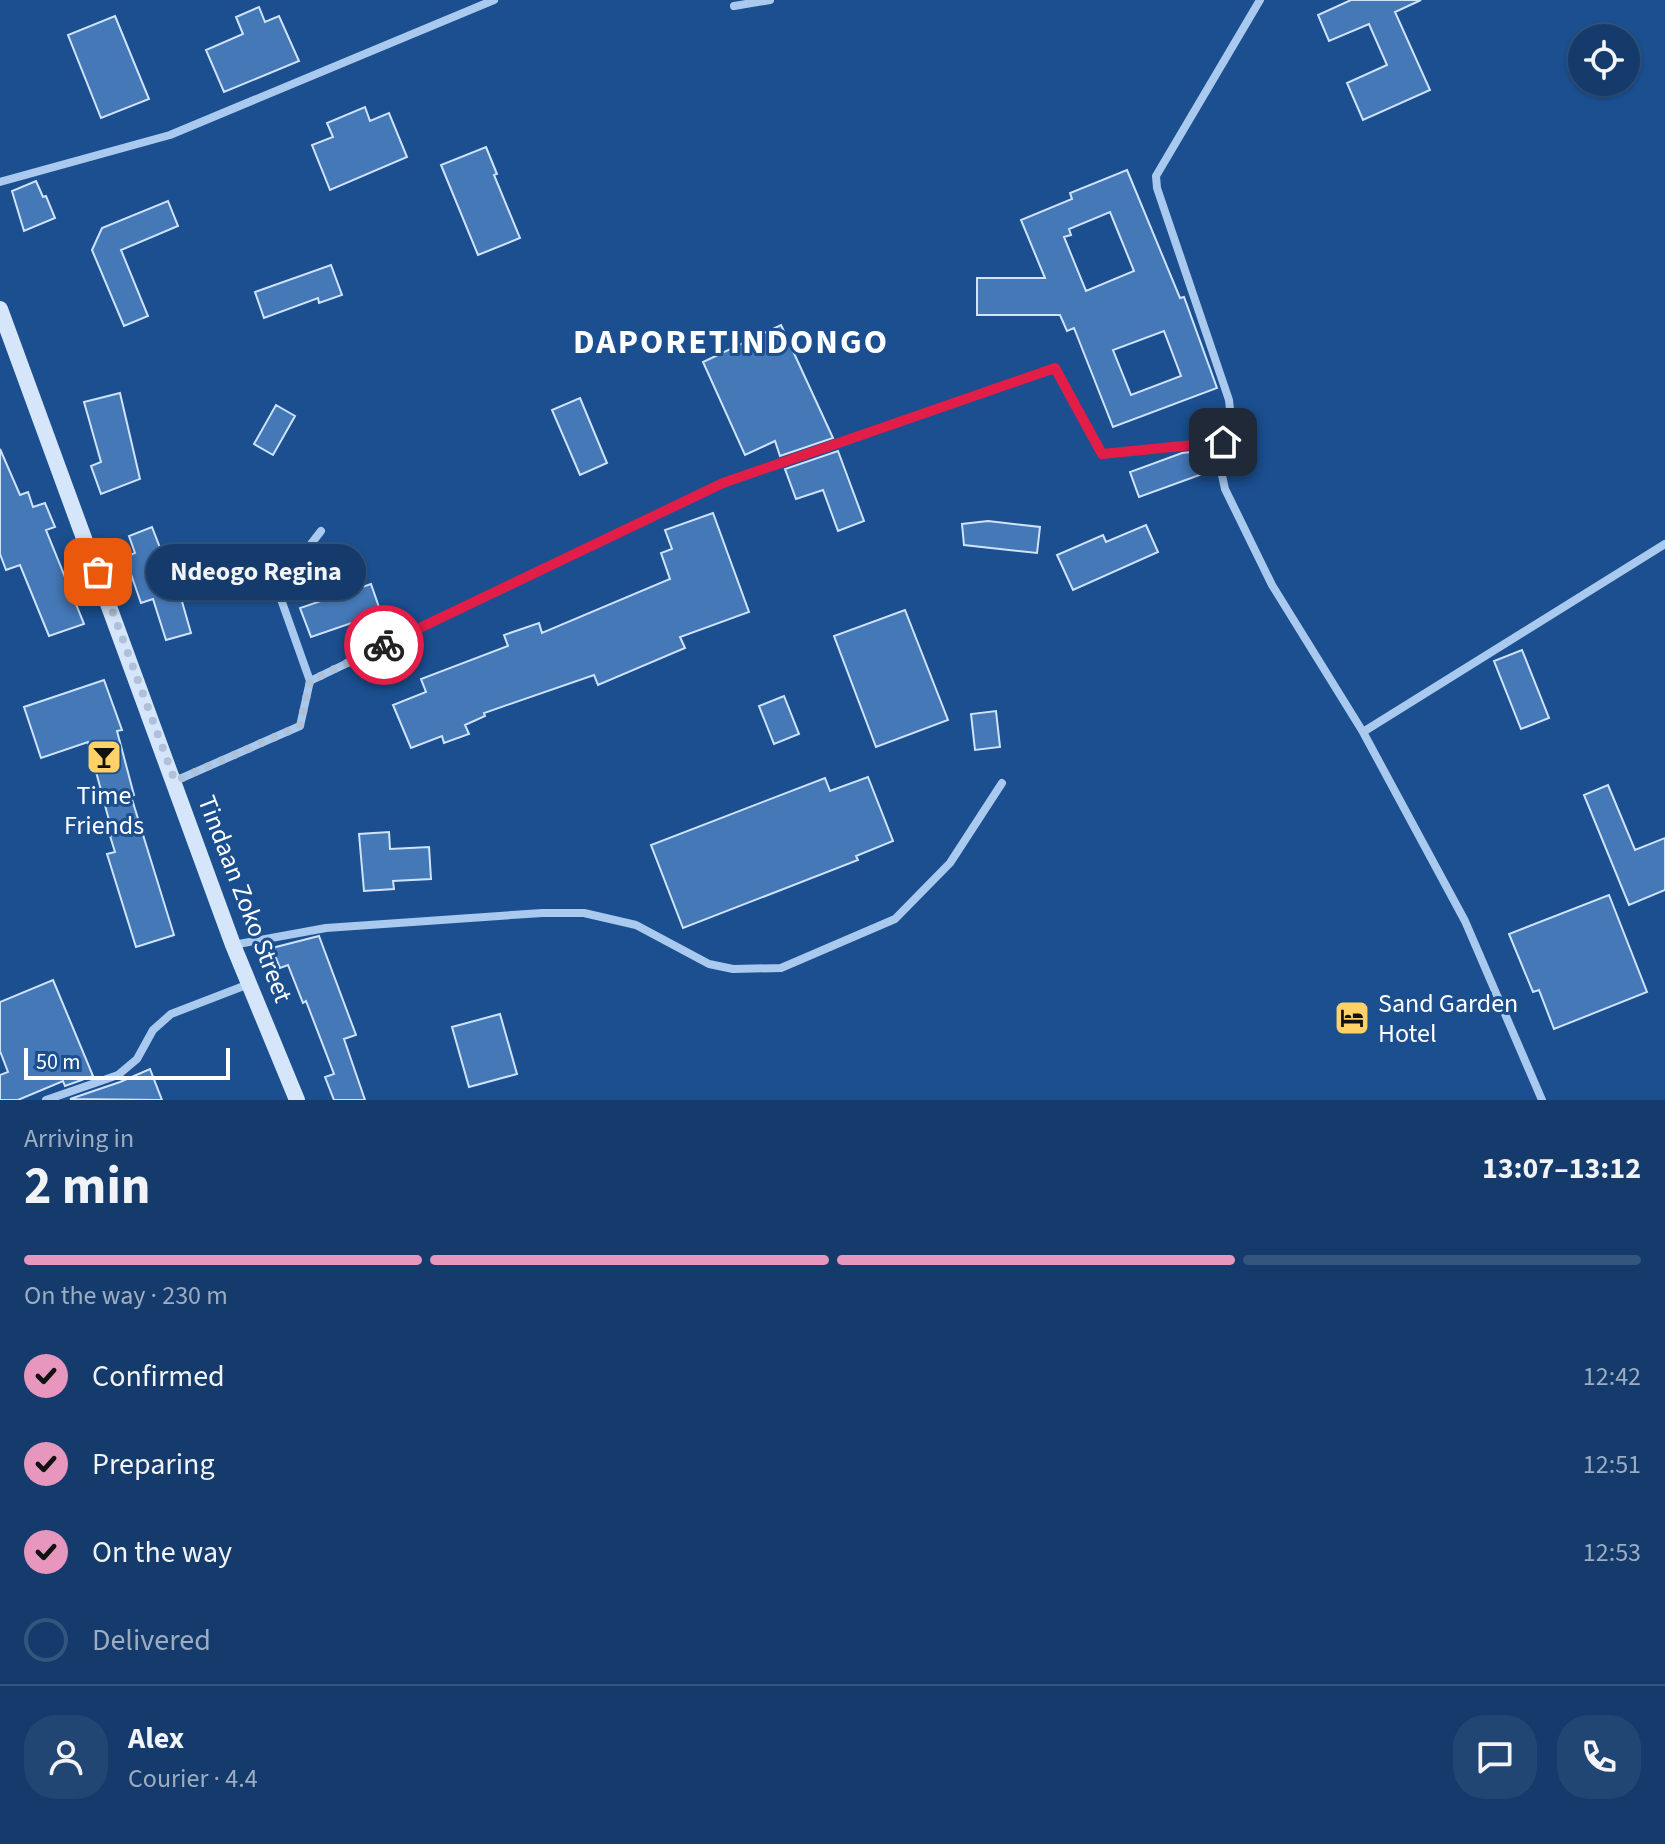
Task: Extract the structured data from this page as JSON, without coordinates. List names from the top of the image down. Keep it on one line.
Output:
{"streets":{"main road":["Tindaan Zoko Street"]},"districts":["DAPORETINDONGO"],"places":{"other":["Ndeogo Regina"],"bar":["Time Friends"],"hotel":["Sand Garden Hotel"]},"scale_bar":"50 m","page":{"bubble":"Ndeogo Regina","scale":"50 m","heading":["2 min","Arriving in","13:07–13:12"],"panel":["Alex","Courier · 4.4"],"bar":"On the way · 230 m","list":[["Confirmed","12:42"],["Preparing","12:51"],["On the way","12:53"],"Delivered"]}}
